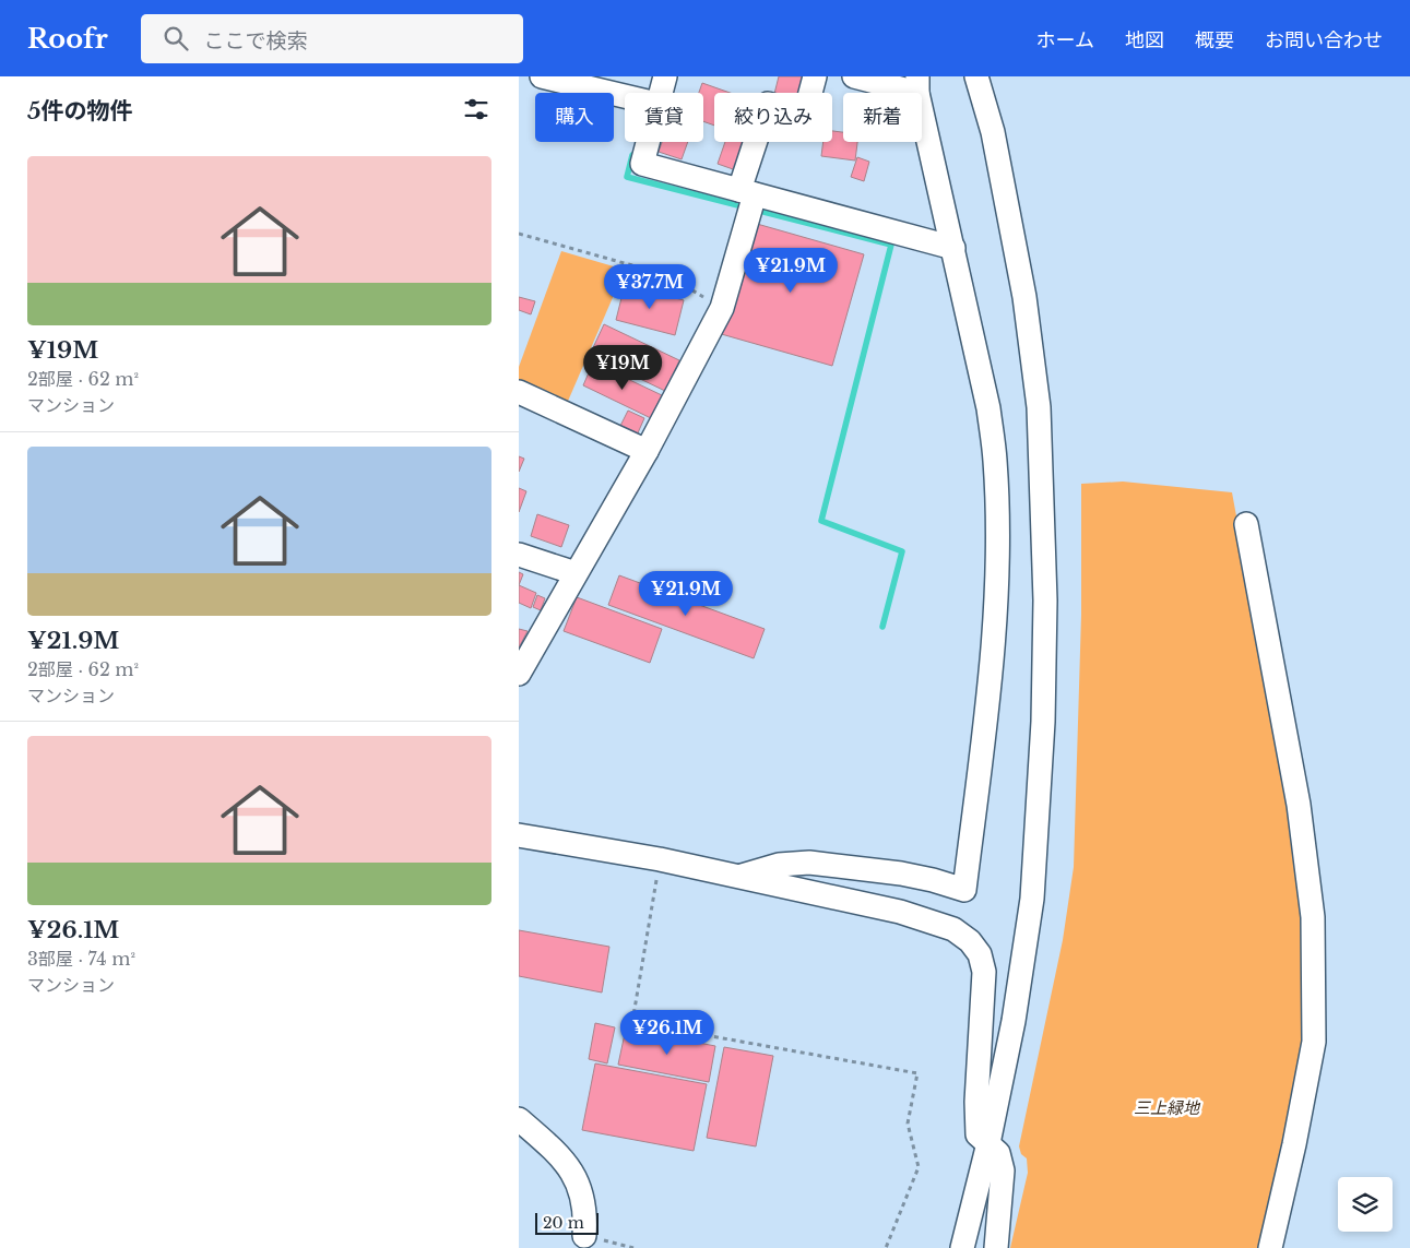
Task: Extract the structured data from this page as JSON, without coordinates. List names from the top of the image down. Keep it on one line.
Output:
{"parks":["三上緑地"],"scale_bar":"20 m","page":{"header":"Roofr","search":"ここで検索","nav":["ホーム","地図","概要","お問い合わせ"],"heading":"5件の物件","chip":["購入","賃貸","絞り込み","新着"],"list":[{"name":"¥19M","note":"2部屋 · 62 m² · マンション"},{"name":"¥21.9M","note":"2部屋 · 62 m² · マンション"},{"name":"¥26.1M","note":"3部屋 · 74 m² · マンション"}],"price":["¥21.9M","¥37.7M","¥19M","¥21.9M","¥26.1M"],"scale":"20 m"}}
